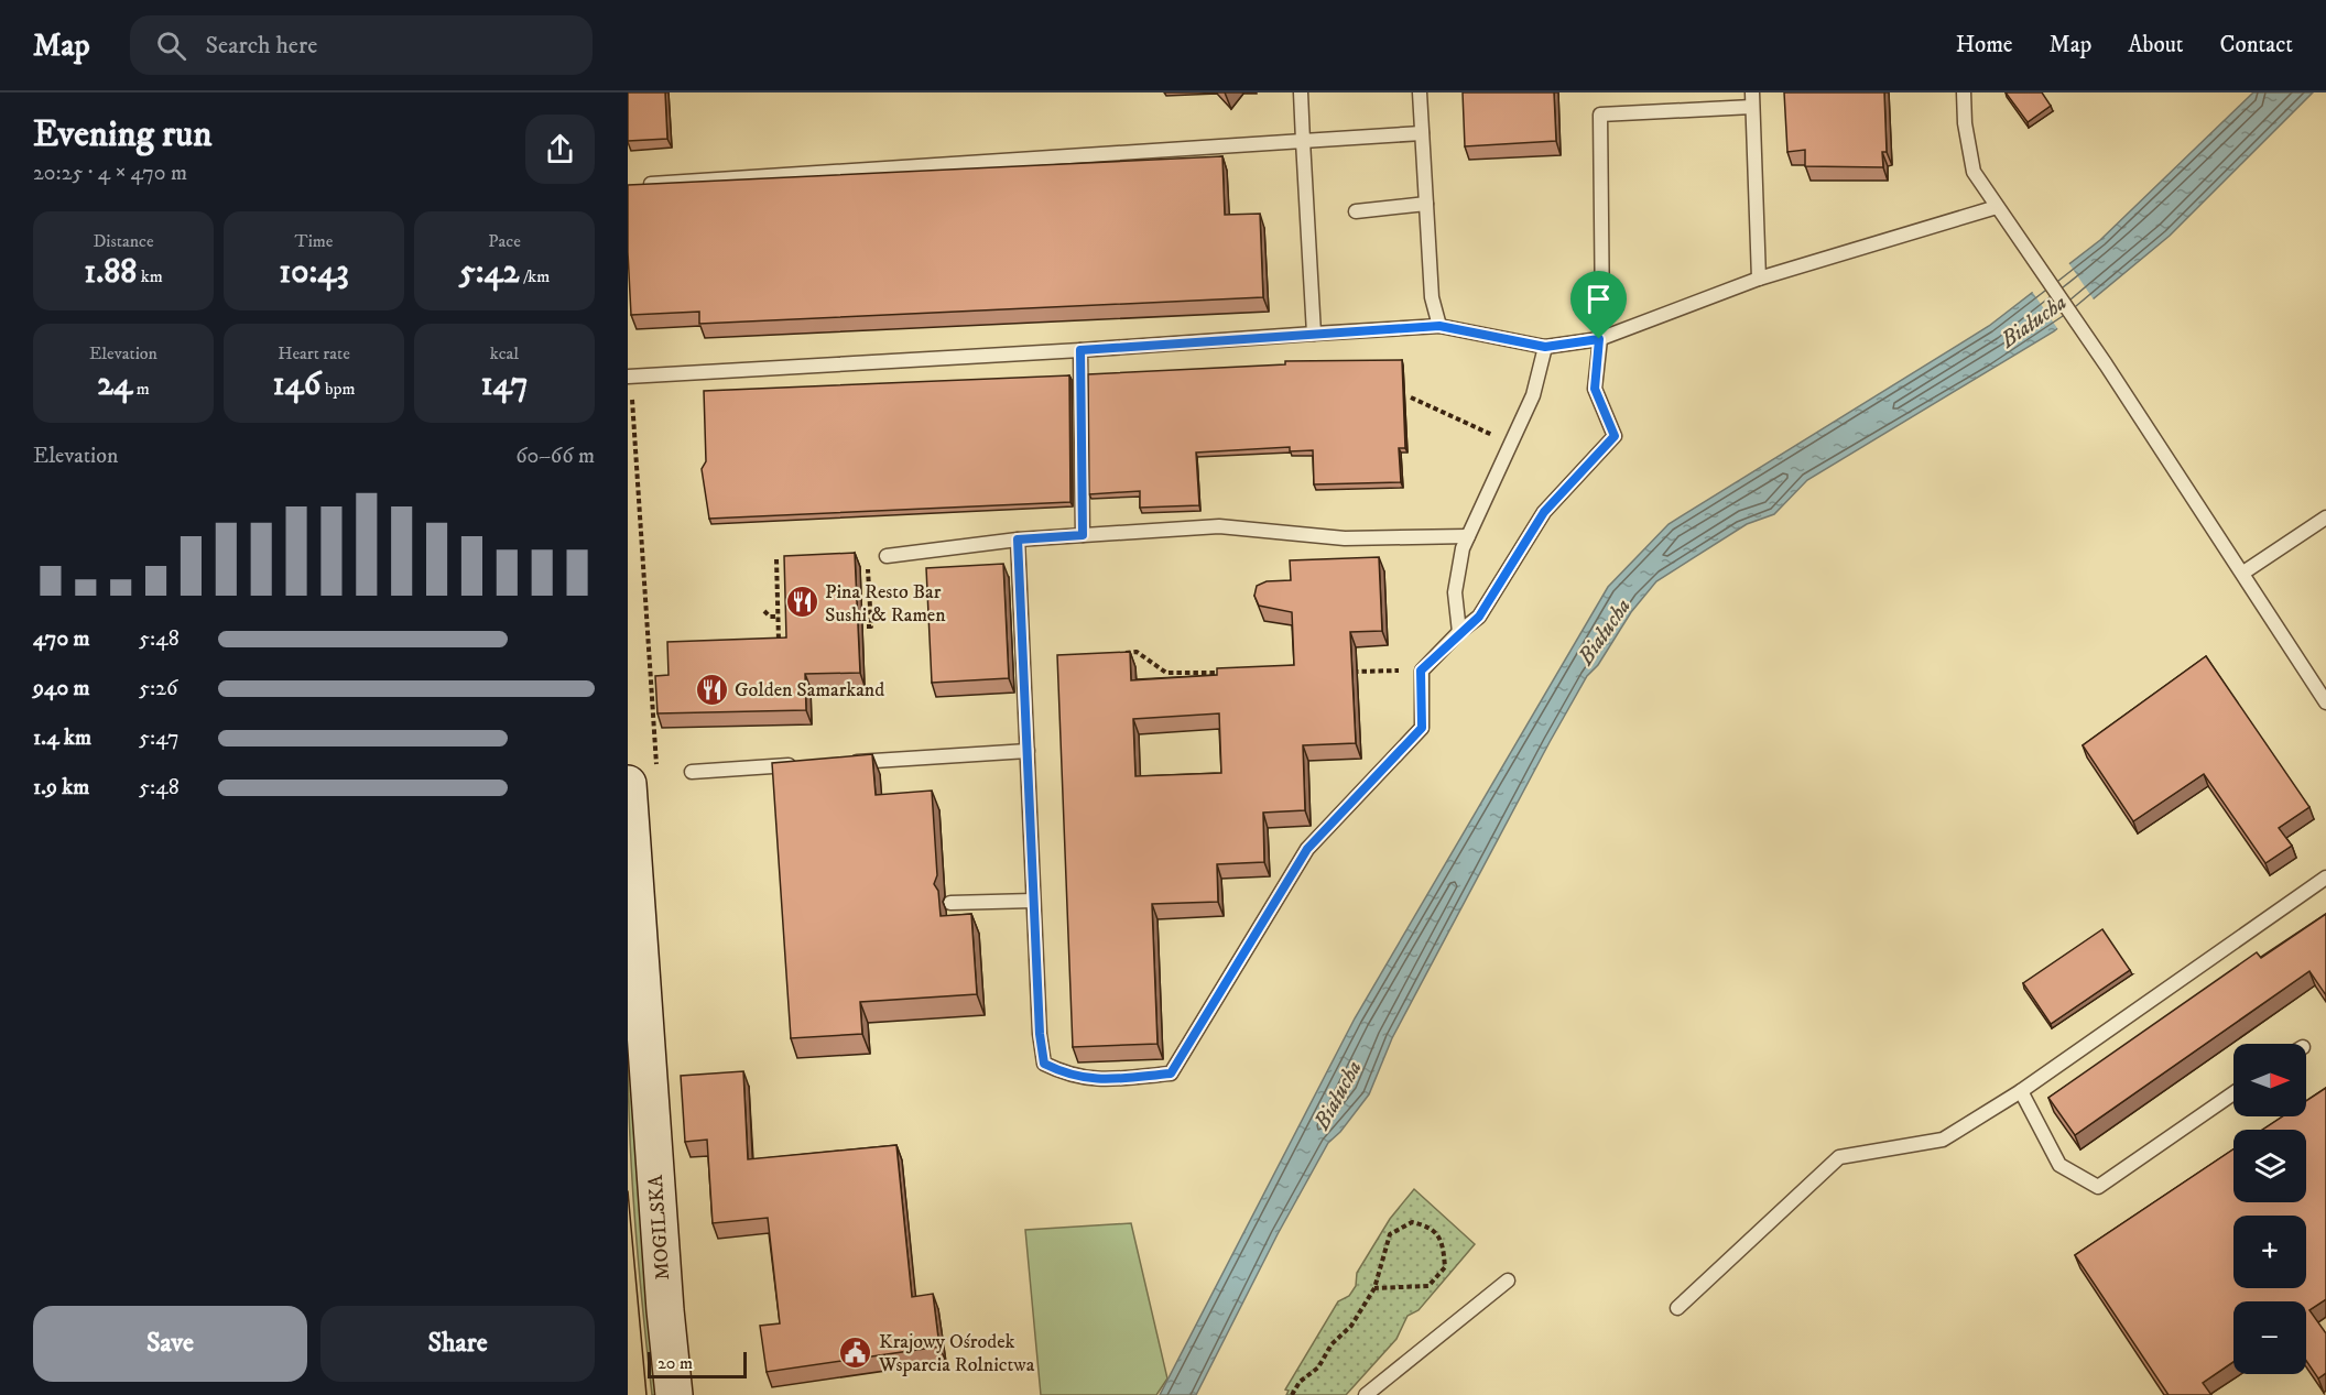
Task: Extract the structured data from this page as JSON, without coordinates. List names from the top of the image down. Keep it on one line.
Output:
{"streets":{"main road":["MOGILSKA"]},"water":["Białucha"],"places":{"restaurant":["Pina Resto Bar Sushi & Ramen","Golden Samarkand"],"public building":["Krajowy Ośrodek Wsparcia Rolnictwa"]},"scale_bar":"20 m","north":"right","page":{"header":"Map","search":"Search here","nav":["Home","Map","About","Contact"],"heading":["Evening run","20:25 · 4 × 470 m"],"stats":[["Distance","1.88 km"],["Time","10:43"],["Pace","5:42 /km"],["Elevation","24 m"],["Heart rate","146 bpm"],["kcal","147"]],"chart":["Elevation","60–66 m"],"list":[{"name":"470 m","note":"5:48"},{"name":"940 m","note":"5:26"},{"name":"1.4 km","note":"5:47"},{"name":"1.9 km","note":"5:48"}],"map_buttons":["+","−"],"buttons":["Save","Share"],"scale":"20 m"}}
